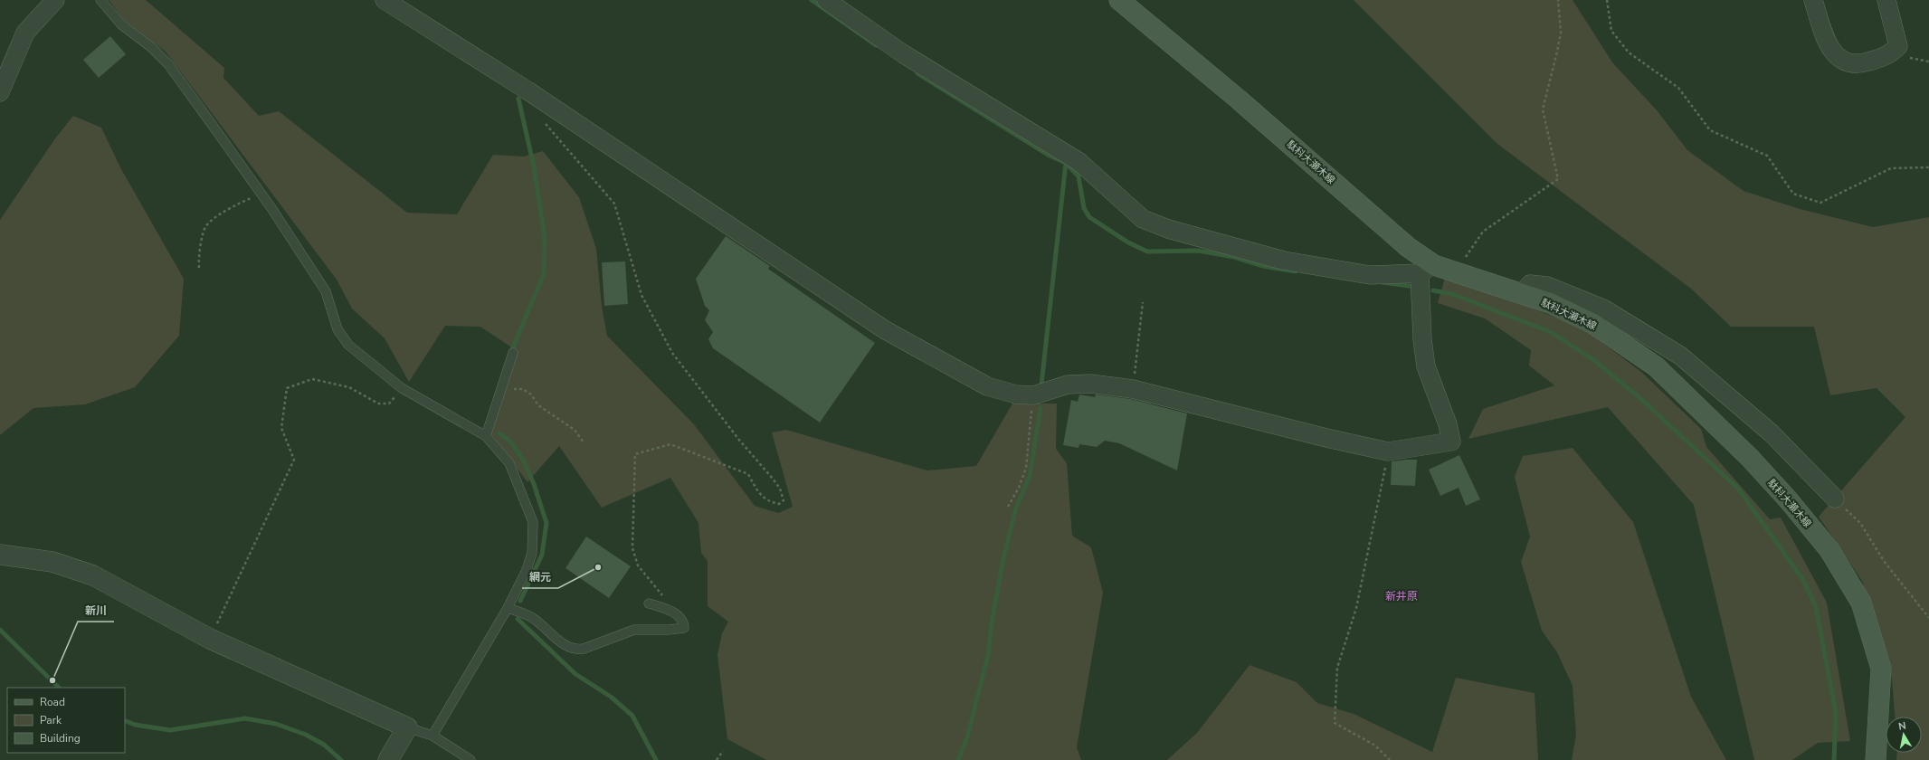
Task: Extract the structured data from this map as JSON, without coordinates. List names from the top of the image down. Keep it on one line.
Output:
{"streets":{"main road":["駄科大瀬木線"]},"districts":["新井原"],"places":["網元","新川"],"legend":["Road","Park","Building"],"north":"top"}
